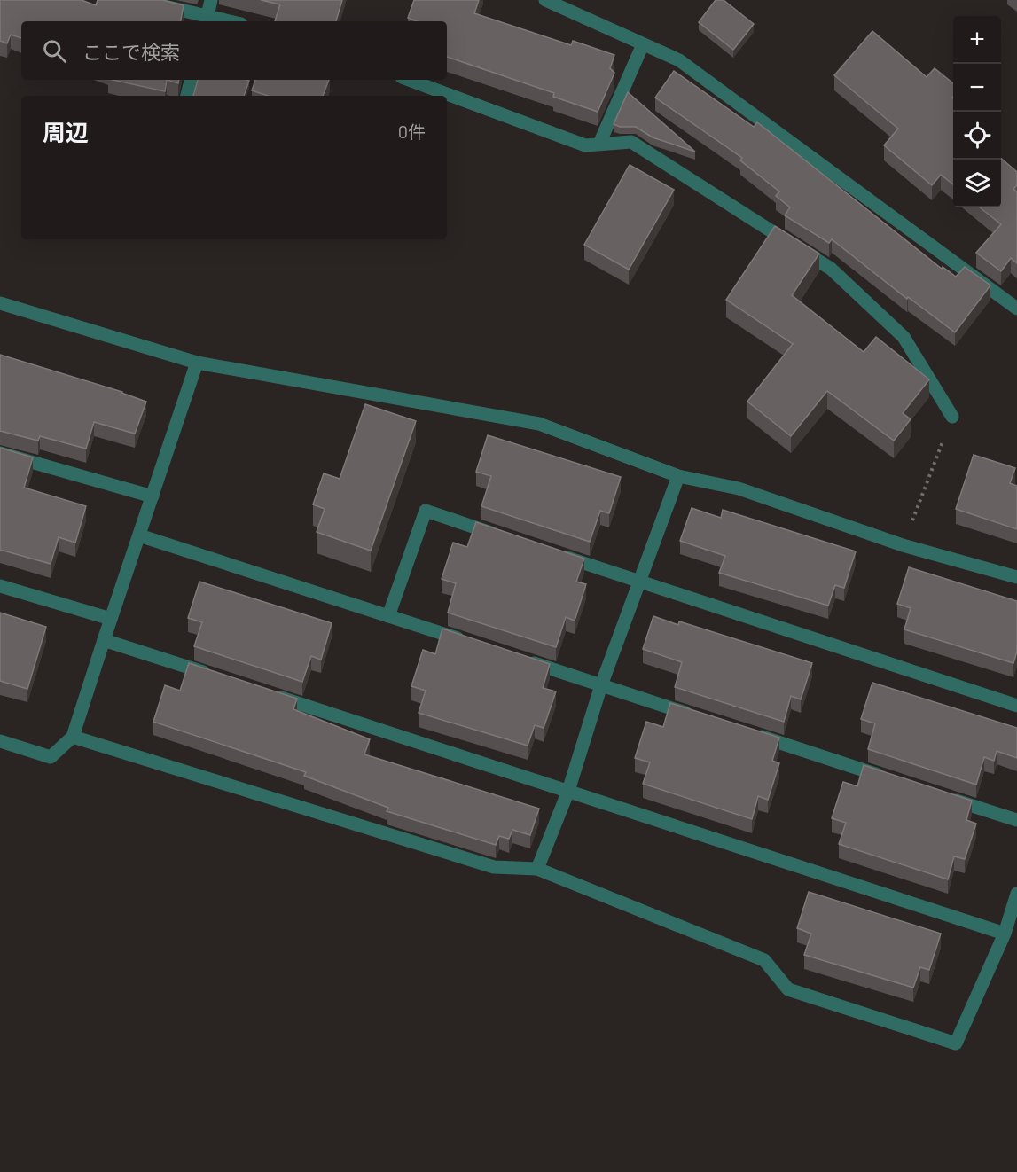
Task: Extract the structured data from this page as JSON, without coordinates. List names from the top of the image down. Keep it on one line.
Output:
{"page":{"map_buttons":["+","−"],"search":"ここで検索","heading":["周辺","0件"]}}
